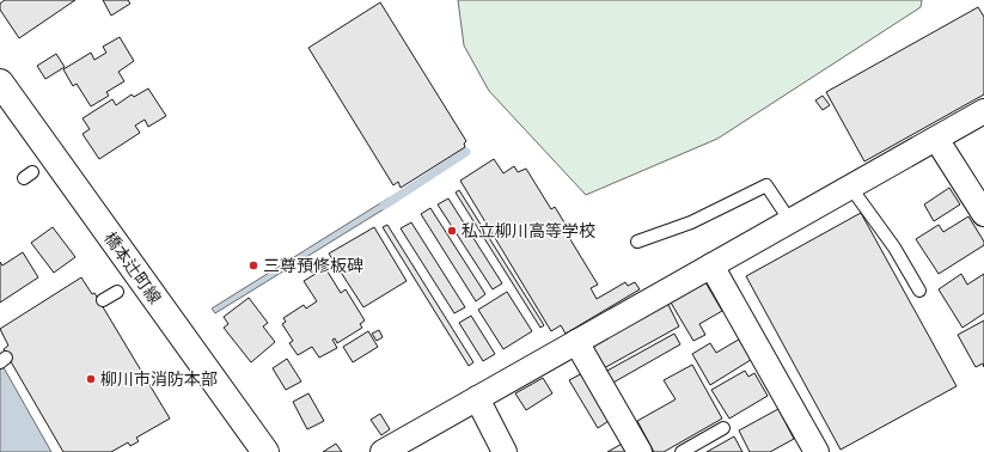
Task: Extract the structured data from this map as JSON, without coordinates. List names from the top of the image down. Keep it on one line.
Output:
{"streets":{"main road":["橋本辻町線"]},"places":["私立柳川高等学校","三尊預修板碑","柳川市消防本部"]}
